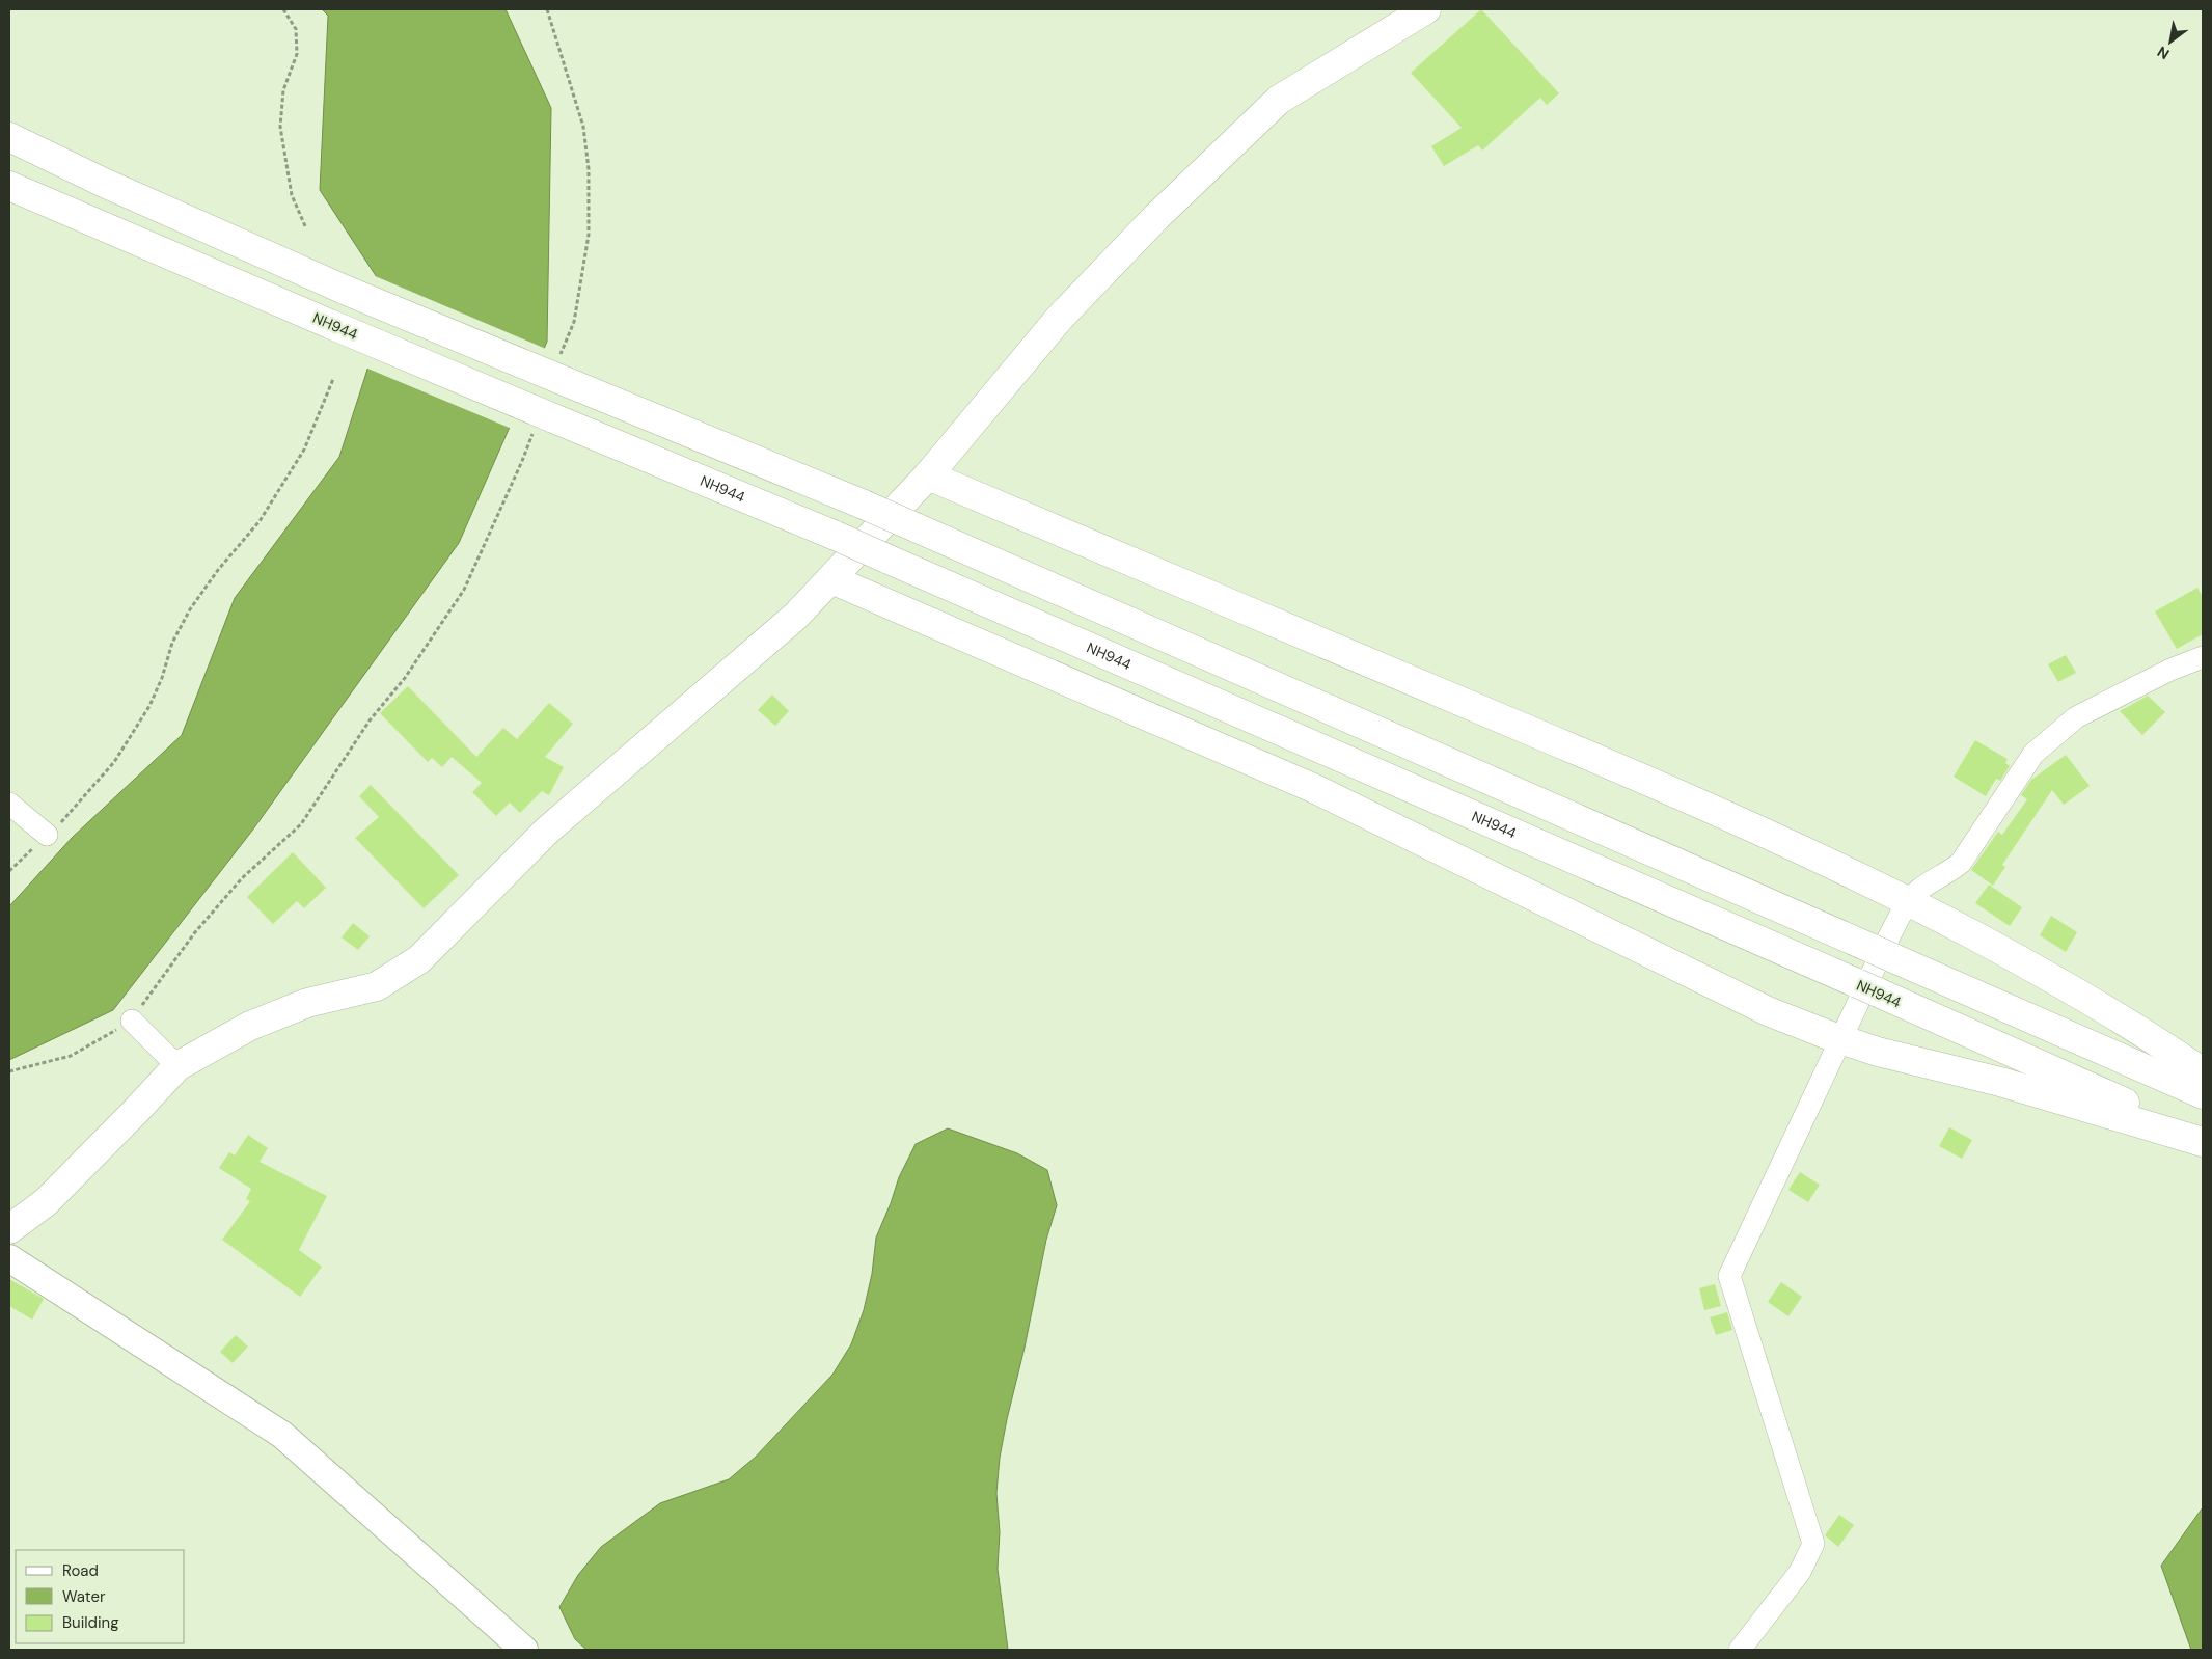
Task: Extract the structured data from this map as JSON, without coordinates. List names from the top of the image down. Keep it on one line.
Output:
{"streets":{"main road":["NH944"]},"legend":["Road","Water","Building"],"north":"bottom left"}
